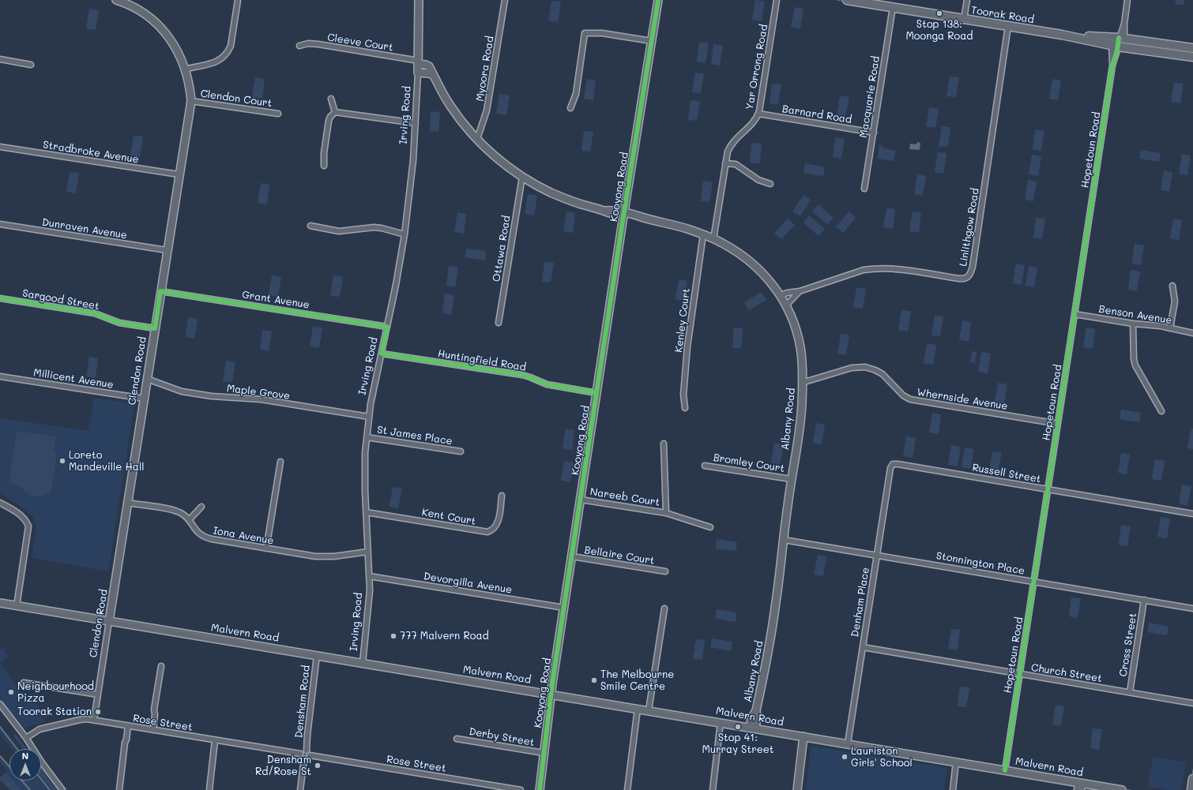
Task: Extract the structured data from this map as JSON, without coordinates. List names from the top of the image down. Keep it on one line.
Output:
{"streets":{"main road":["Toorak Road"],"street":["Cleeve Court","Yar Orrong Road","Myoora Road","Macquarie Road","Clendon Court","Barnard Road","Irving Road","Hopetoun Road","Stradbroke Avenue","Kooyong Road","Linlithgow Road","Dunraven Avenue","Ottawa Road","Sargood Street","Grant Avenue","Benson Avenue","Kenley Court","Huntingfield Road","Clendon Road","Millicent Avenue","Maple Grove","Whernside Avenue","Albany Road","St James Place","Bromley Court","Russell Street","Nareeb Court","Kent Court","Iona Avenue","Bellaire Court","Stonnington Place","Devorgilla Avenue","Denham Place","Malvern Road","Cross Street","Church Street","Densham Road","Rose Street","Derby Street"]},"crossings":[["Toorak Road","Macquarie Road"],["Toorak Road","Hopetoun Road"],["Toorak Road","Linlithgow Road"],["Cleeve Court","Irving Road"],["Cleeve Court","Albany Road"],["Yar Orrong Road","Barnard Road"],["Yar Orrong Road","Albany Road"],["Myoora Road","Albany Road"],["Macquarie Road","Barnard Road"],["Clendon Court","Clendon Road"],["Irving Road","Grant Avenue"],["Irving Road","Huntingfield Road"],["Irving Road","Maple Grove"],["Irving Road","Albany Road"],["Irving Road","St James Place"],["Irving Road","Kent Court"],["Irving Road","Iona Avenue"],["Irving Road","Devorgilla Avenue"],["Irving Road","Malvern Road"],["Hopetoun Road","Benson Avenue"],["Hopetoun Road","Whernside Avenue"],["Hopetoun Road","Russell Street"],["Hopetoun Road","Stonnington Place"],["Hopetoun Road","Malvern Road"],["Hopetoun Road","Church Street"],["Stradbroke Avenue","Clendon Road"],["Kooyong Road","Huntingfield Road"],["Kooyong Road","Albany Road"],["Kooyong Road","Nareeb Court"],["Kooyong Road","Bellaire Court"],["Kooyong Road","Devorgilla Avenue"],["Kooyong Road","Malvern Road"],["Kooyong Road","Derby Street"],["Linlithgow Road","Albany Road"],["Dunraven Avenue","Clendon Road"],["Ottawa Road","Albany Road"],["Sargood Street","Clendon Road"],["Grant Avenue","Clendon Road"],["Kenley Court","Albany Road"],["Clendon Road","Millicent Avenue"],["Clendon Road","Maple Grove"],["Clendon Road","Iona Avenue"],["Clendon Road","Malvern Road"],["Clendon Road","Rose Street"],["Whernside Avenue","Albany Road"],["Albany Road","Bromley Court"],["Albany Road","Stonnington Place"],["Albany Road","Malvern Road"],["Russell Street","Denham Place"],["Stonnington Place","Denham Place"],["Stonnington Place","Cross Street"],["Denham Place","Malvern Road"],["Denham Place","Church Street"],["Malvern Road","Densham Road"],["Cross Street","Church Street"],["Densham Road","Rose Street"]],"places":["Stop 138: Moonga Road","Loreto Mandeville Hall","777 Malvern Road","The Melbourne Smile Centre","Neighbourhood Pizza","Toorak Station","Stop 41: Murray Street","Lauriston Girls' School","Densham Rd/Rose St"],"north":"top"}
